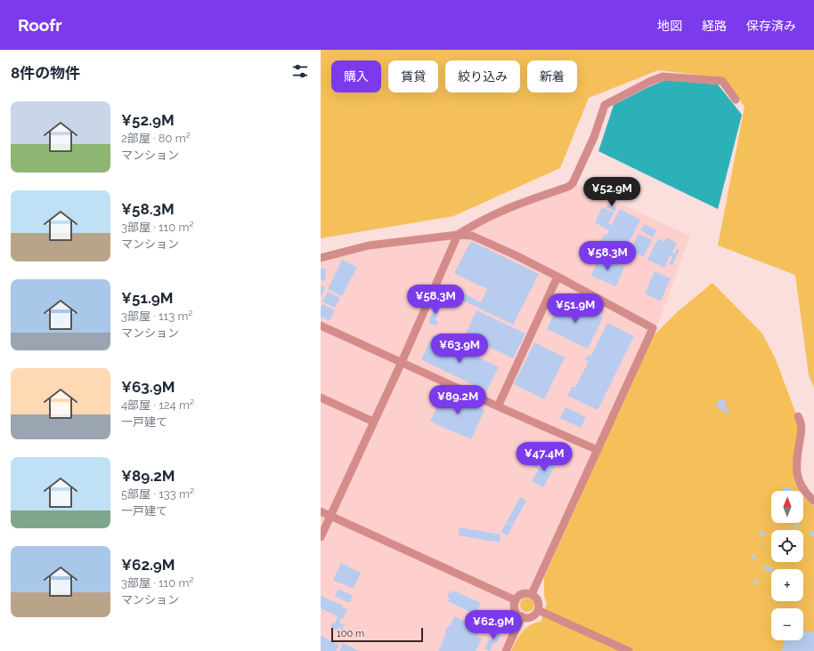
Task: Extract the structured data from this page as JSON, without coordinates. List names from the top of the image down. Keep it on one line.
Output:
{"scale_bar":"100 m","north":"top","page":{"header":"Roofr","nav":["地図","経路","保存済み"],"heading":"8件の物件","chip":["購入","賃貸","絞り込み","新着"],"list":[{"name":"¥52.9M","note":"2部屋 · 80 m² · マンション"},{"name":"¥58.3M","note":"3部屋 · 110 m² · マンション"},{"name":"¥51.9M","note":"3部屋 · 113 m² · マンション"},{"name":"¥63.9M","note":"4部屋 · 124 m² · 一戸建て"},{"name":"¥89.2M","note":"5部屋 · 133 m² · 一戸建て"},{"name":"¥62.9M","note":"3部屋 · 110 m² · マンション"}],"price":["¥52.9M","¥58.3M","¥58.3M","¥51.9M","¥63.9M","¥89.2M","¥47.4M","¥62.9M"],"map_buttons":["+","−"],"scale":"100 m"}}
